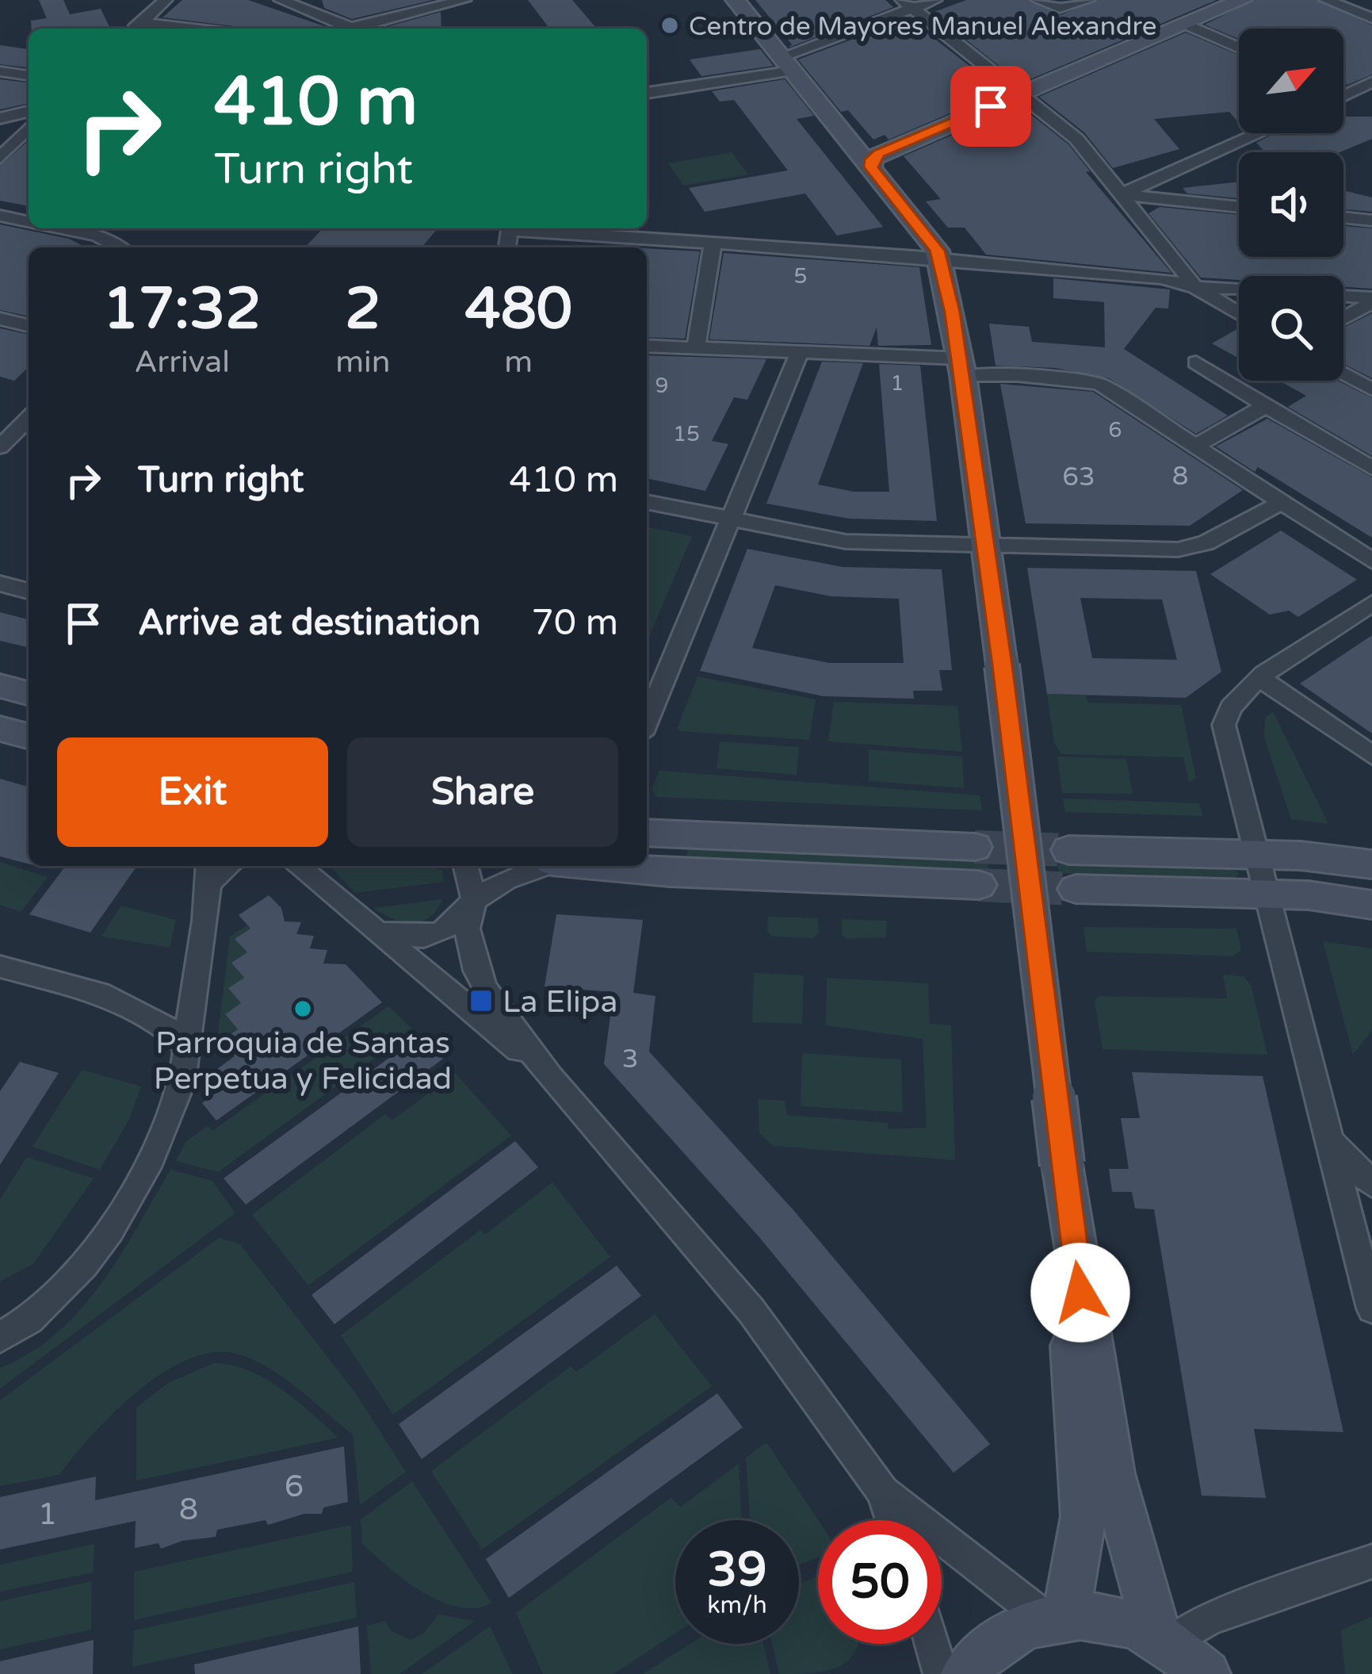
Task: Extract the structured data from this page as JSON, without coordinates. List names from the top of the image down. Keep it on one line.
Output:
{"places":{"other":["Centro de Mayores Manuel Alexandre","Parroquia de Santas Perpetua y Felicidad"],"transit":["La Elipa"]},"house_numbers":["5","1","9","6","15","8","63","3","6","8","1"],"north":"top right","page":{"turn":["410 m","Turn right"],"eta":["17:32","Arrival","2","min","480","m"],"list":[{"name":"Turn right","value":"410 m"},{"name":"Arrive at destination","value":"70 m"}],"buttons":["Exit","Share"],"speed":"39 km/h","limit":"50"}}
